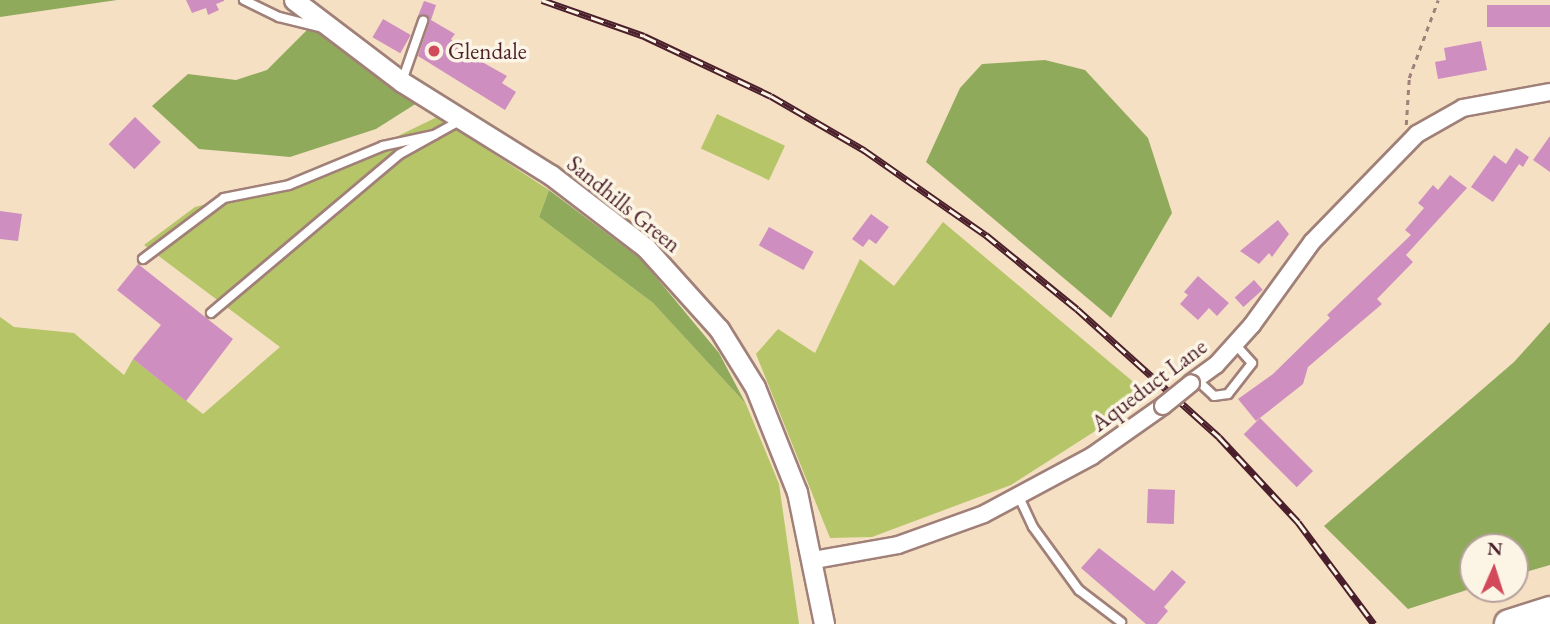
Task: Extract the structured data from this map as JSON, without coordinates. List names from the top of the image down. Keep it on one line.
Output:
{"streets":{"street":["Sandhills Green","Aqueduct Lane"]},"crossings":[["Sandhills Green","Aqueduct Lane"]],"places":["Glendale"],"north":"top"}
